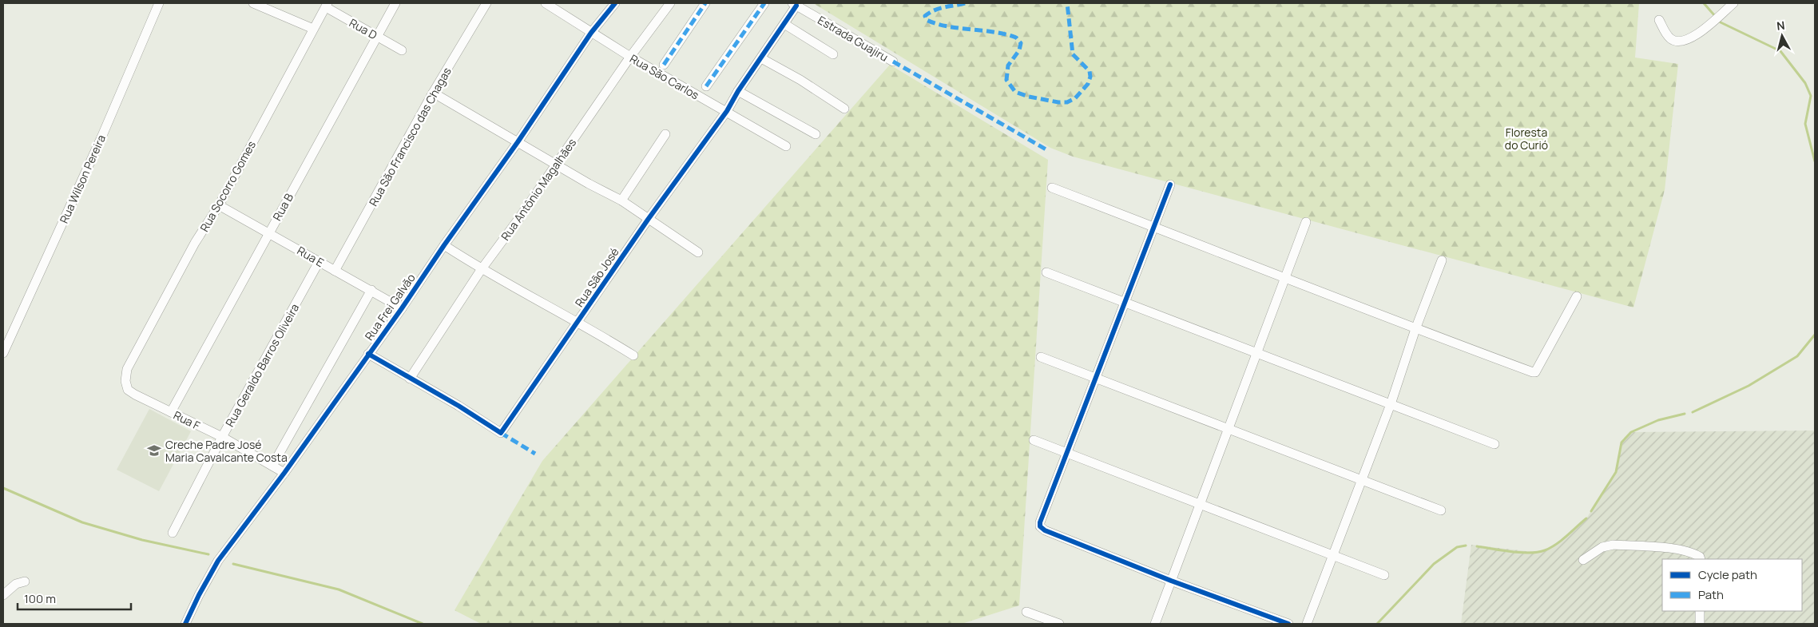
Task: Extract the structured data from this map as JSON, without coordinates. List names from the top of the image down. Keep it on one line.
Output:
{"streets":{"street":["Rua D","Estrada Guajiru","Rua São Carlos","Rua São Francisco das Chagas","Rua Wilson Pereira","Rua Socorro Gomes","Rua Antônio Magalhães","Rua B","Rua E","Rua São José","Rua Frei Galvão","Rua Geraldo Barros Oliveira","Rua F"]},"crossings":[["Rua D","Rua Socorro Gomes"],["Rua D","Rua B"],["Estrada Guajiru","Rua São José"],["Rua São Carlos","Rua Antônio Magalhães"],["Rua São Carlos","Rua São José"],["Rua São Carlos","Rua Frei Galvão"],["Rua São Francisco das Chagas","Rua E"],["Rua Socorro Gomes","Rua E"],["Rua Socorro Gomes","Rua F"],["Rua Antônio Magalhães","Rua São José"],["Rua B","Rua E"],["Rua B","Rua F"],["Rua E","Rua Frei Galvão"],["Rua E","Rua Geraldo Barros Oliveira"],["Rua São José","Rua Frei Galvão"],["Rua Frei Galvão","Rua F"],["Rua Geraldo Barros Oliveira","Rua F"]],"parks":["Floresta do Curió"],"places":{"school or university":["Creche Padre José Maria Cavalcante Costa"]},"legend":["Cycle path","Path"],"scale_bar":"100 m","north":"top"}
